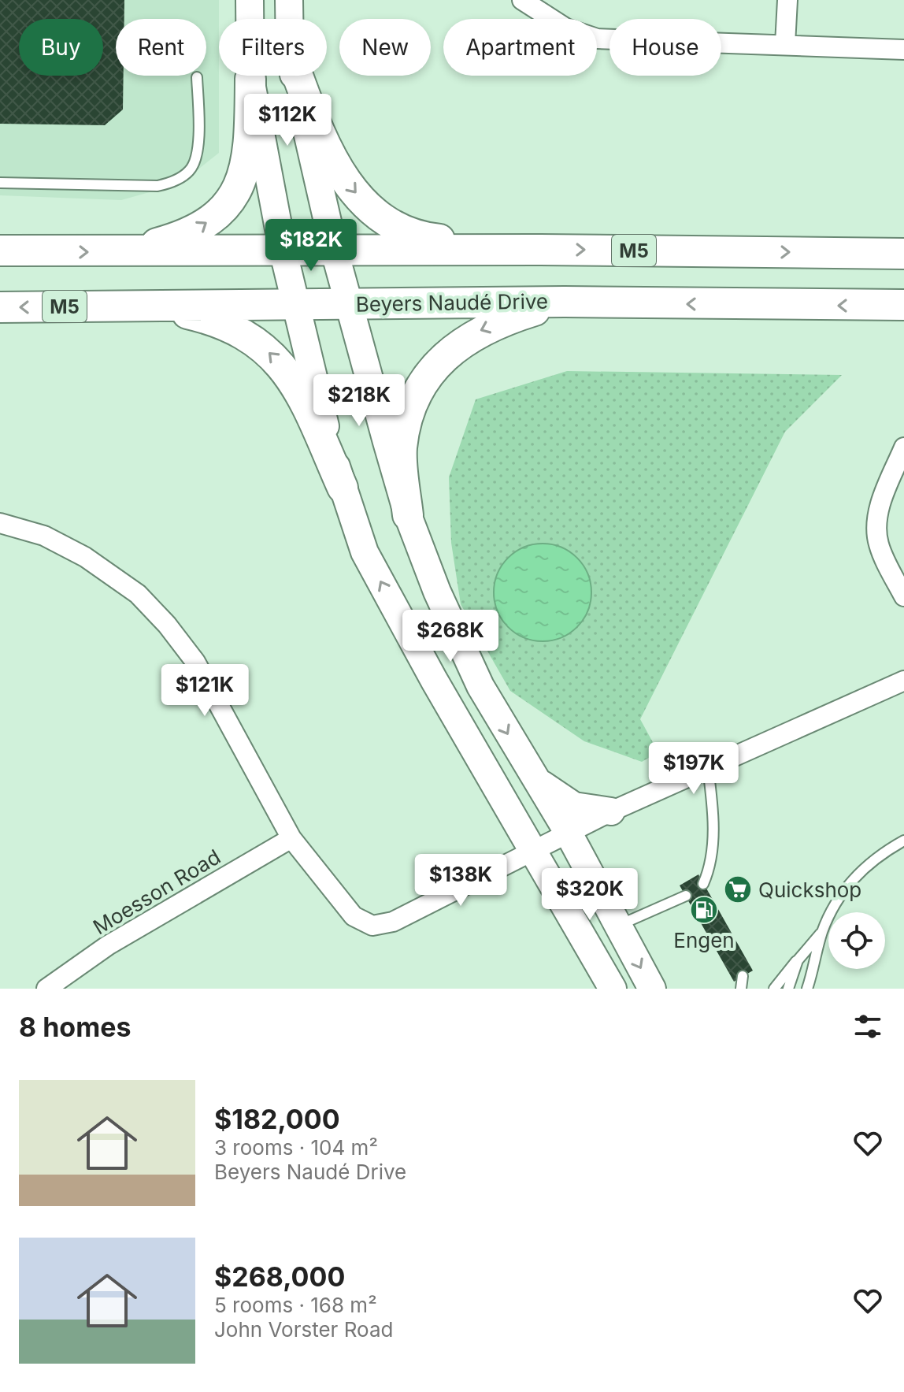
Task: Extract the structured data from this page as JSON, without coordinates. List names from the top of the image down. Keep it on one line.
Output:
{"streets":{"main road":["M5","Beyers Naudé Drive"],"street":["Moesson Road"]},"places":{"supermarket":["Quickshop"],"fuel station":["Engen"]},"page":{"chip":["Buy","Rent","Filters","New","Apartment","House"],"price":["$112K","$182K","$218K","$268K","$121K","$197K","$138K","$320K"],"heading":"8 homes","list":[{"name":"$182,000","note":"3 rooms · 104 m² · Beyers Naudé Drive"},{"name":"$268,000","note":"5 rooms · 168 m² · John Vorster Road"}]}}
